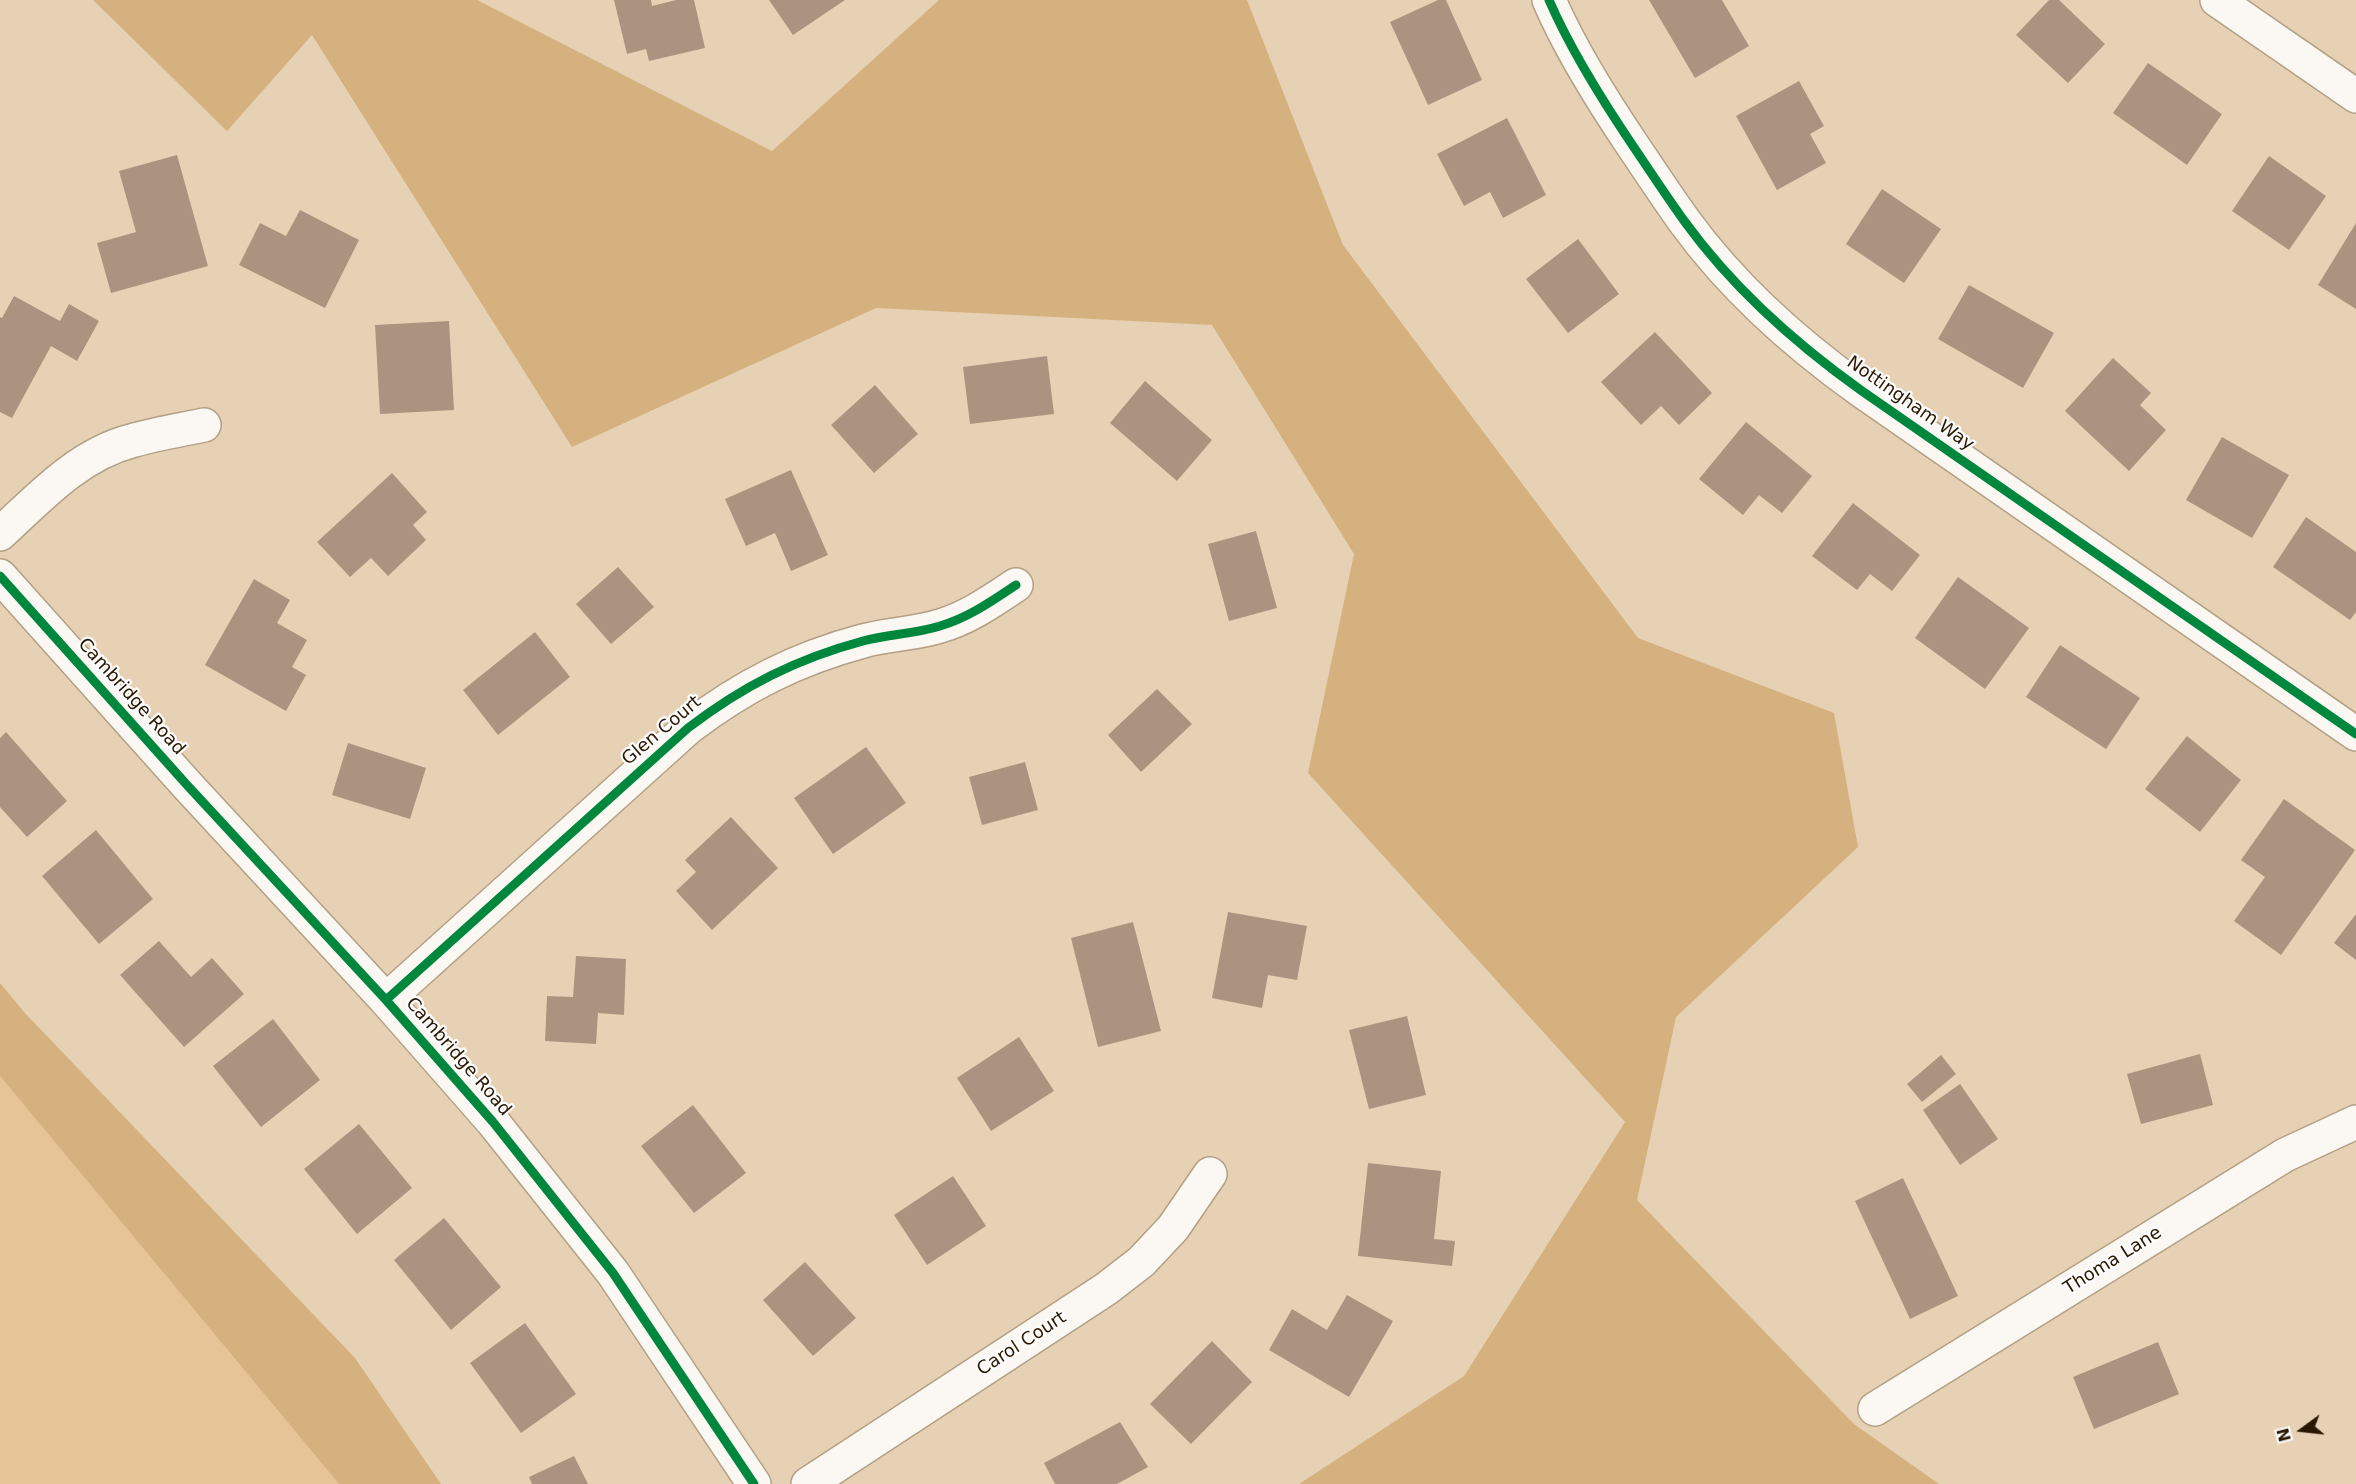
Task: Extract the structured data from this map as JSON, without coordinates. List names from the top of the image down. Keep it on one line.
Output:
{"streets":{"street":["Nottingham Way","Cambridge Road","Glen Court","Thoma Lane","Carol Court"]},"crossings":[["Cambridge Road","Glen Court"]],"north":"left"}
